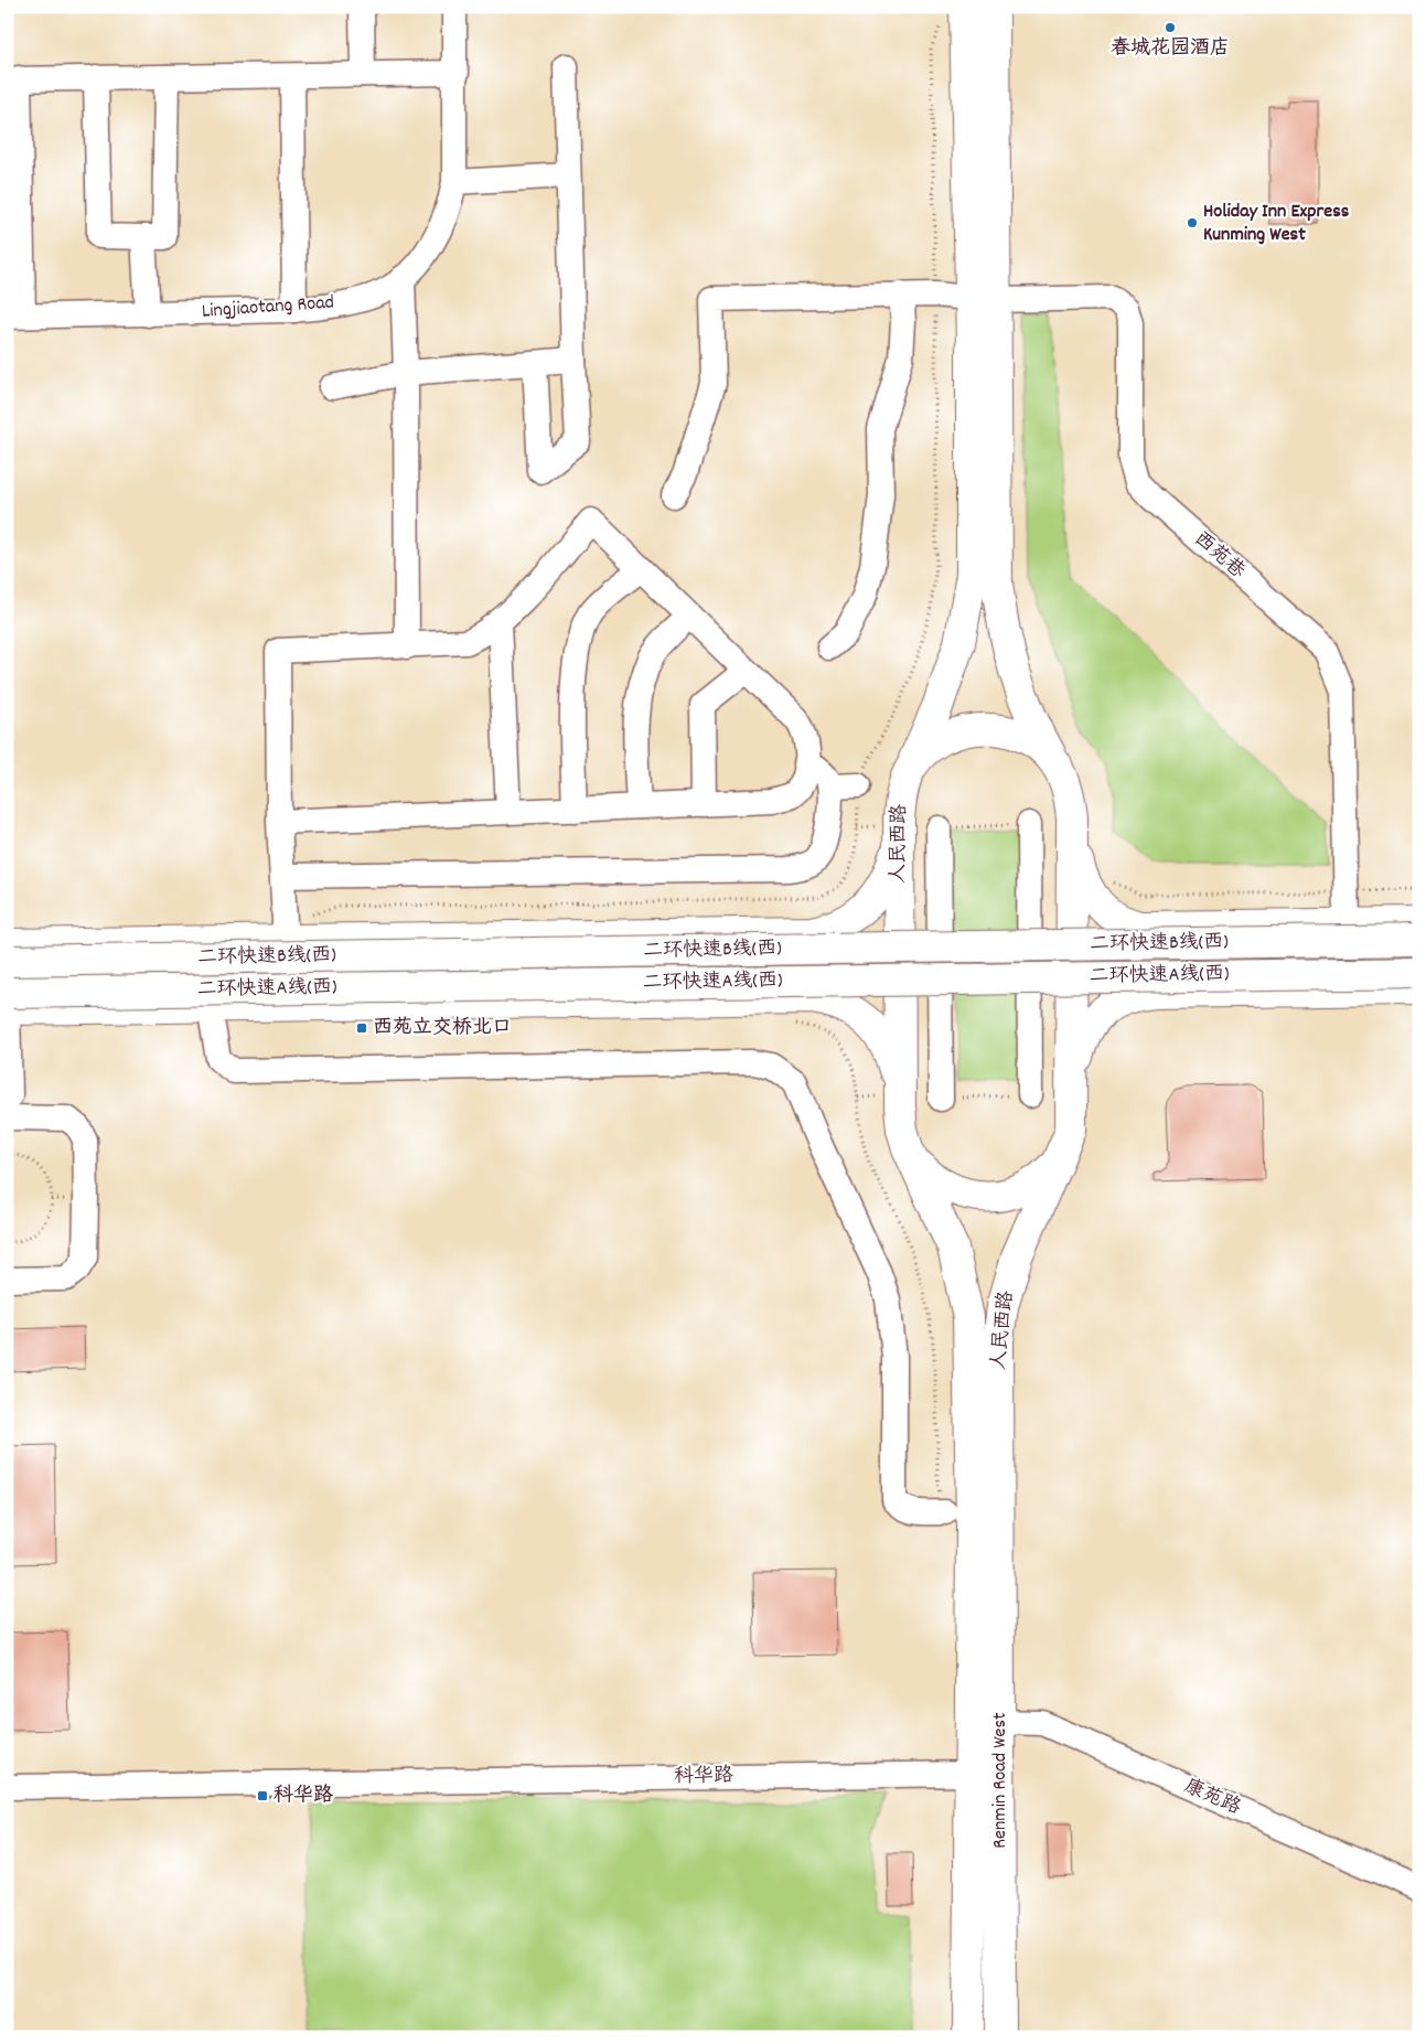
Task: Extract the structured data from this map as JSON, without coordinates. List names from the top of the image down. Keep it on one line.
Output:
{"streets":{"main road":["人民西路","二环快速B线(西)","二环快速A线(西)","Renmin Road West"],"street":["Lingjiaotang Road","西苑巷","科华路","康苑路"]},"crossings":[["人民西路","科华路"],["人民西路","Renmin Road West"],["人民西路","康苑路"],["科华路","Renmin Road West"],["Renmin Road West","康苑路"]],"places":{"other":["春城花园酒店","Holiday Inn Express Kunming West"],"transit":["西苑立交桥北口","科华路"]}}
